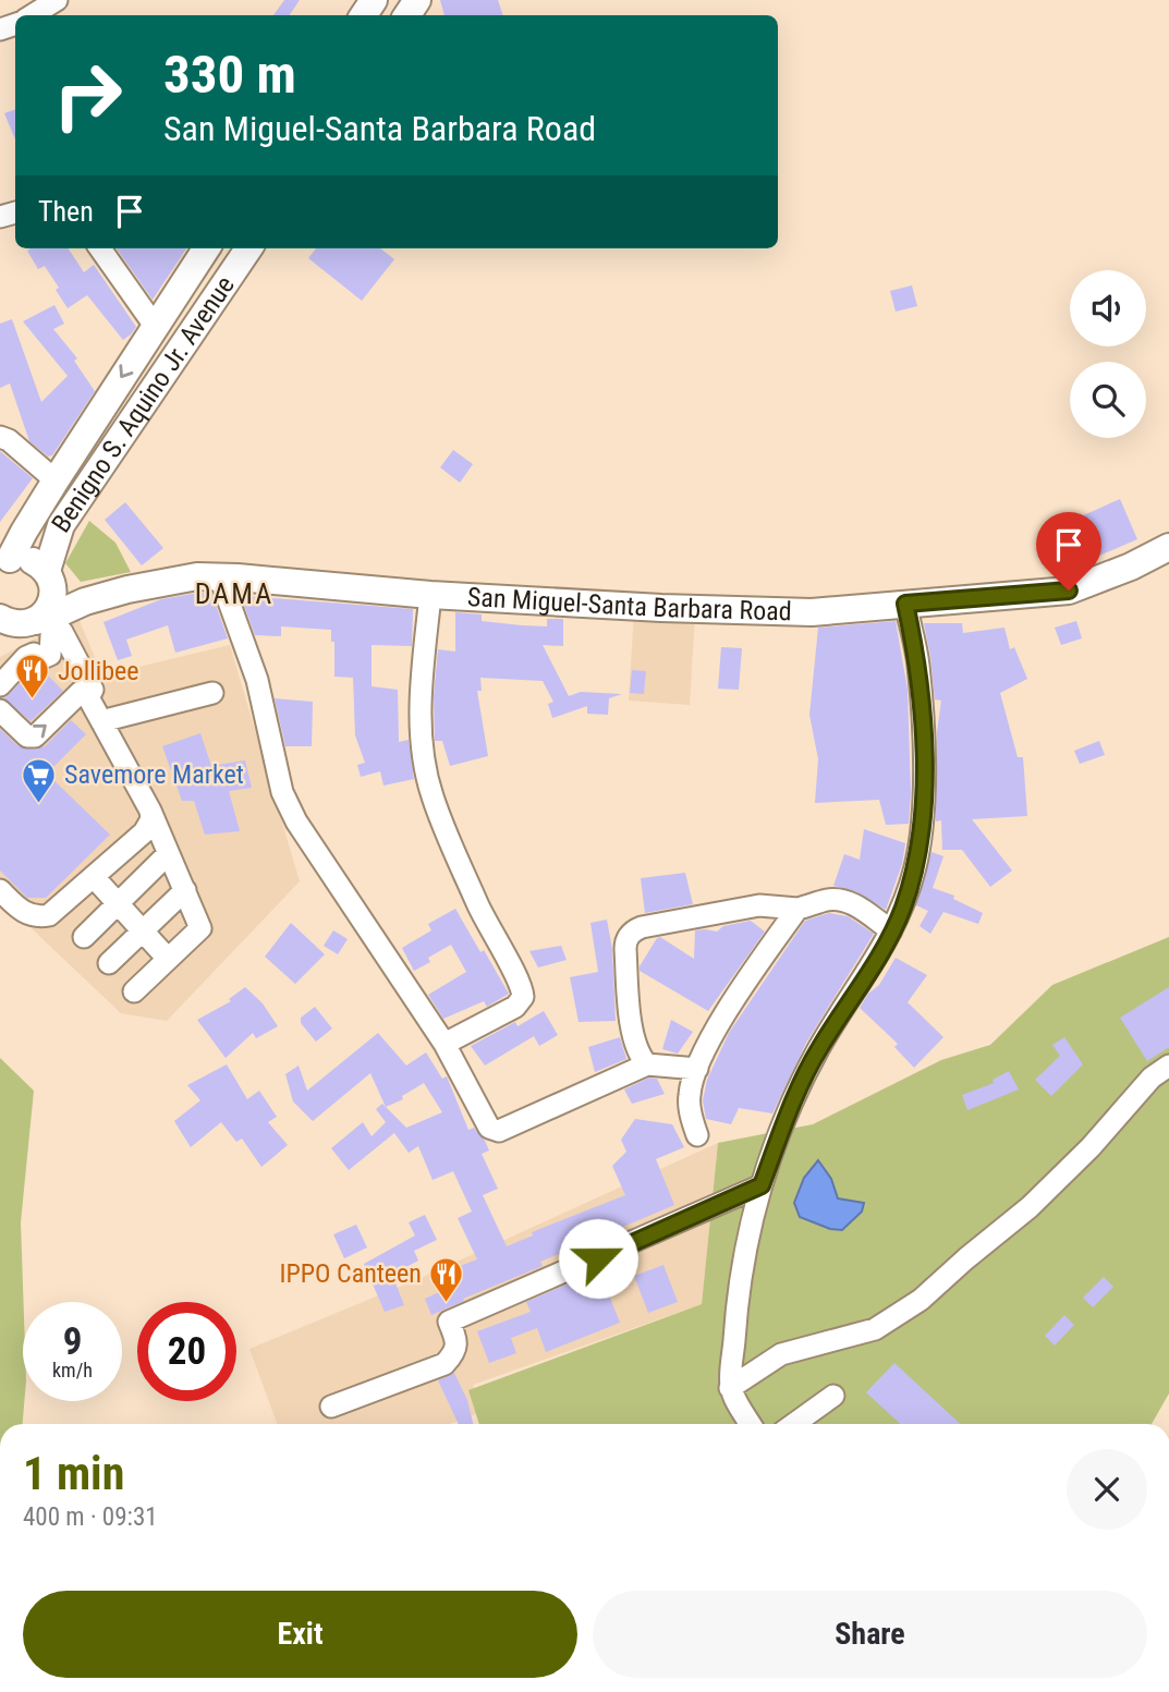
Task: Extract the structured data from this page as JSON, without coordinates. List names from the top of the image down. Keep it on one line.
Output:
{"streets":{"main road":["Benigno S. Aquino Jr. Avenue","San Miguel-Santa Barbara Road"]},"crossings":[["Benigno S. Aquino Jr. Avenue","San Miguel-Santa Barbara Road"]],"districts":["DAMA"],"places":{"restaurant":["Jollibee","IPPO Canteen"],"supermarket":["Savemore Market"]},"page":{"turn":["330 m","San Miguel-Santa Barbara Road"],"then":"Then","speed":"9 km/h","limit":"20","heading":["1 min","400 m · 09:31"],"buttons":["Exit","Share"]}}
